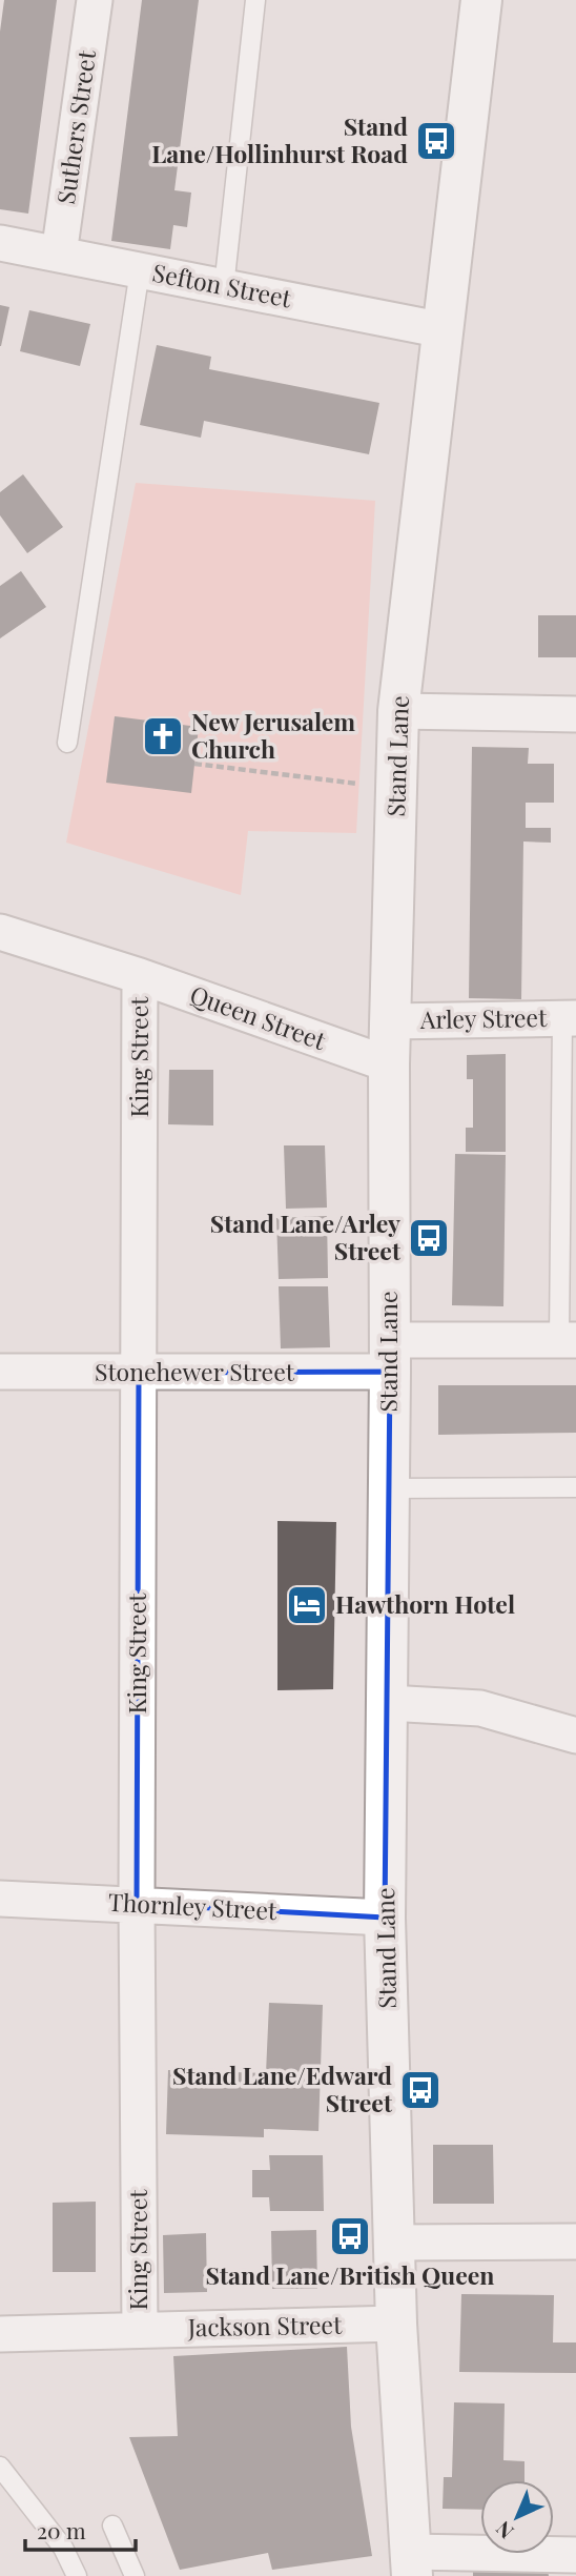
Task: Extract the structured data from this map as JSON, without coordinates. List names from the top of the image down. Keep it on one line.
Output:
{"streets":{"street":["Suthers Street","Sefton Street","Stand Lane","Queen Street","Arley Street","King Street","Stonehewer Street","Thornley Street","Jackson Street"]},"crossings":[["Suthers Street","Sefton Street"],["Sefton Street","Stand Lane"],["Stand Lane","Queen Street"],["Stand Lane","Arley Street"],["Stand Lane","Stonehewer Street"],["Stand Lane","Thornley Street"],["Stand Lane","Jackson Street"],["Queen Street","King Street"],["King Street","Stonehewer Street"],["King Street","Thornley Street"],["King Street","Jackson Street"]],"places":{"bus stop":["Stand Lane/Hollinhurst Road","Stand Lane/Arley Street","Stand Lane/Edward Street","Stand Lane/British Queen"],"church":["New Jerusalem Church"],"hotel":["Hawthorn Hotel"]},"scale_bar":"20 m","north":"bottom left"}
